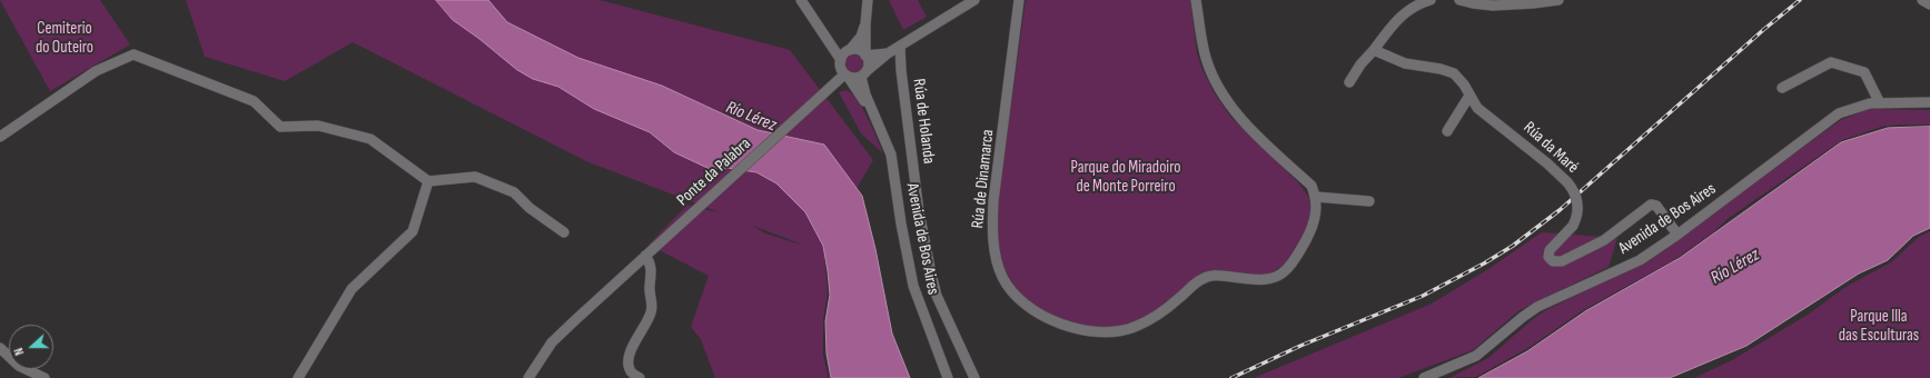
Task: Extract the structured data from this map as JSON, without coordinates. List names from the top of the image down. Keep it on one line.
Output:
{"streets":{"street":["Rúa de Holanda","Rúa da Maré","Ponte da Palabra","Rúa de Dinamarca","Avenida de Bos Aires"]},"crossings":[["Rúa da Maré","Avenida de Bos Aires"],["Ponte da Palabra","Avenida de Bos Aires"]],"water":["Río Lérez"],"parks":["Cemiterio do Outeiro","Parque do Miradoiro de Monte Porreiro","Parque Illa das Esculturas"],"north":"left"}
